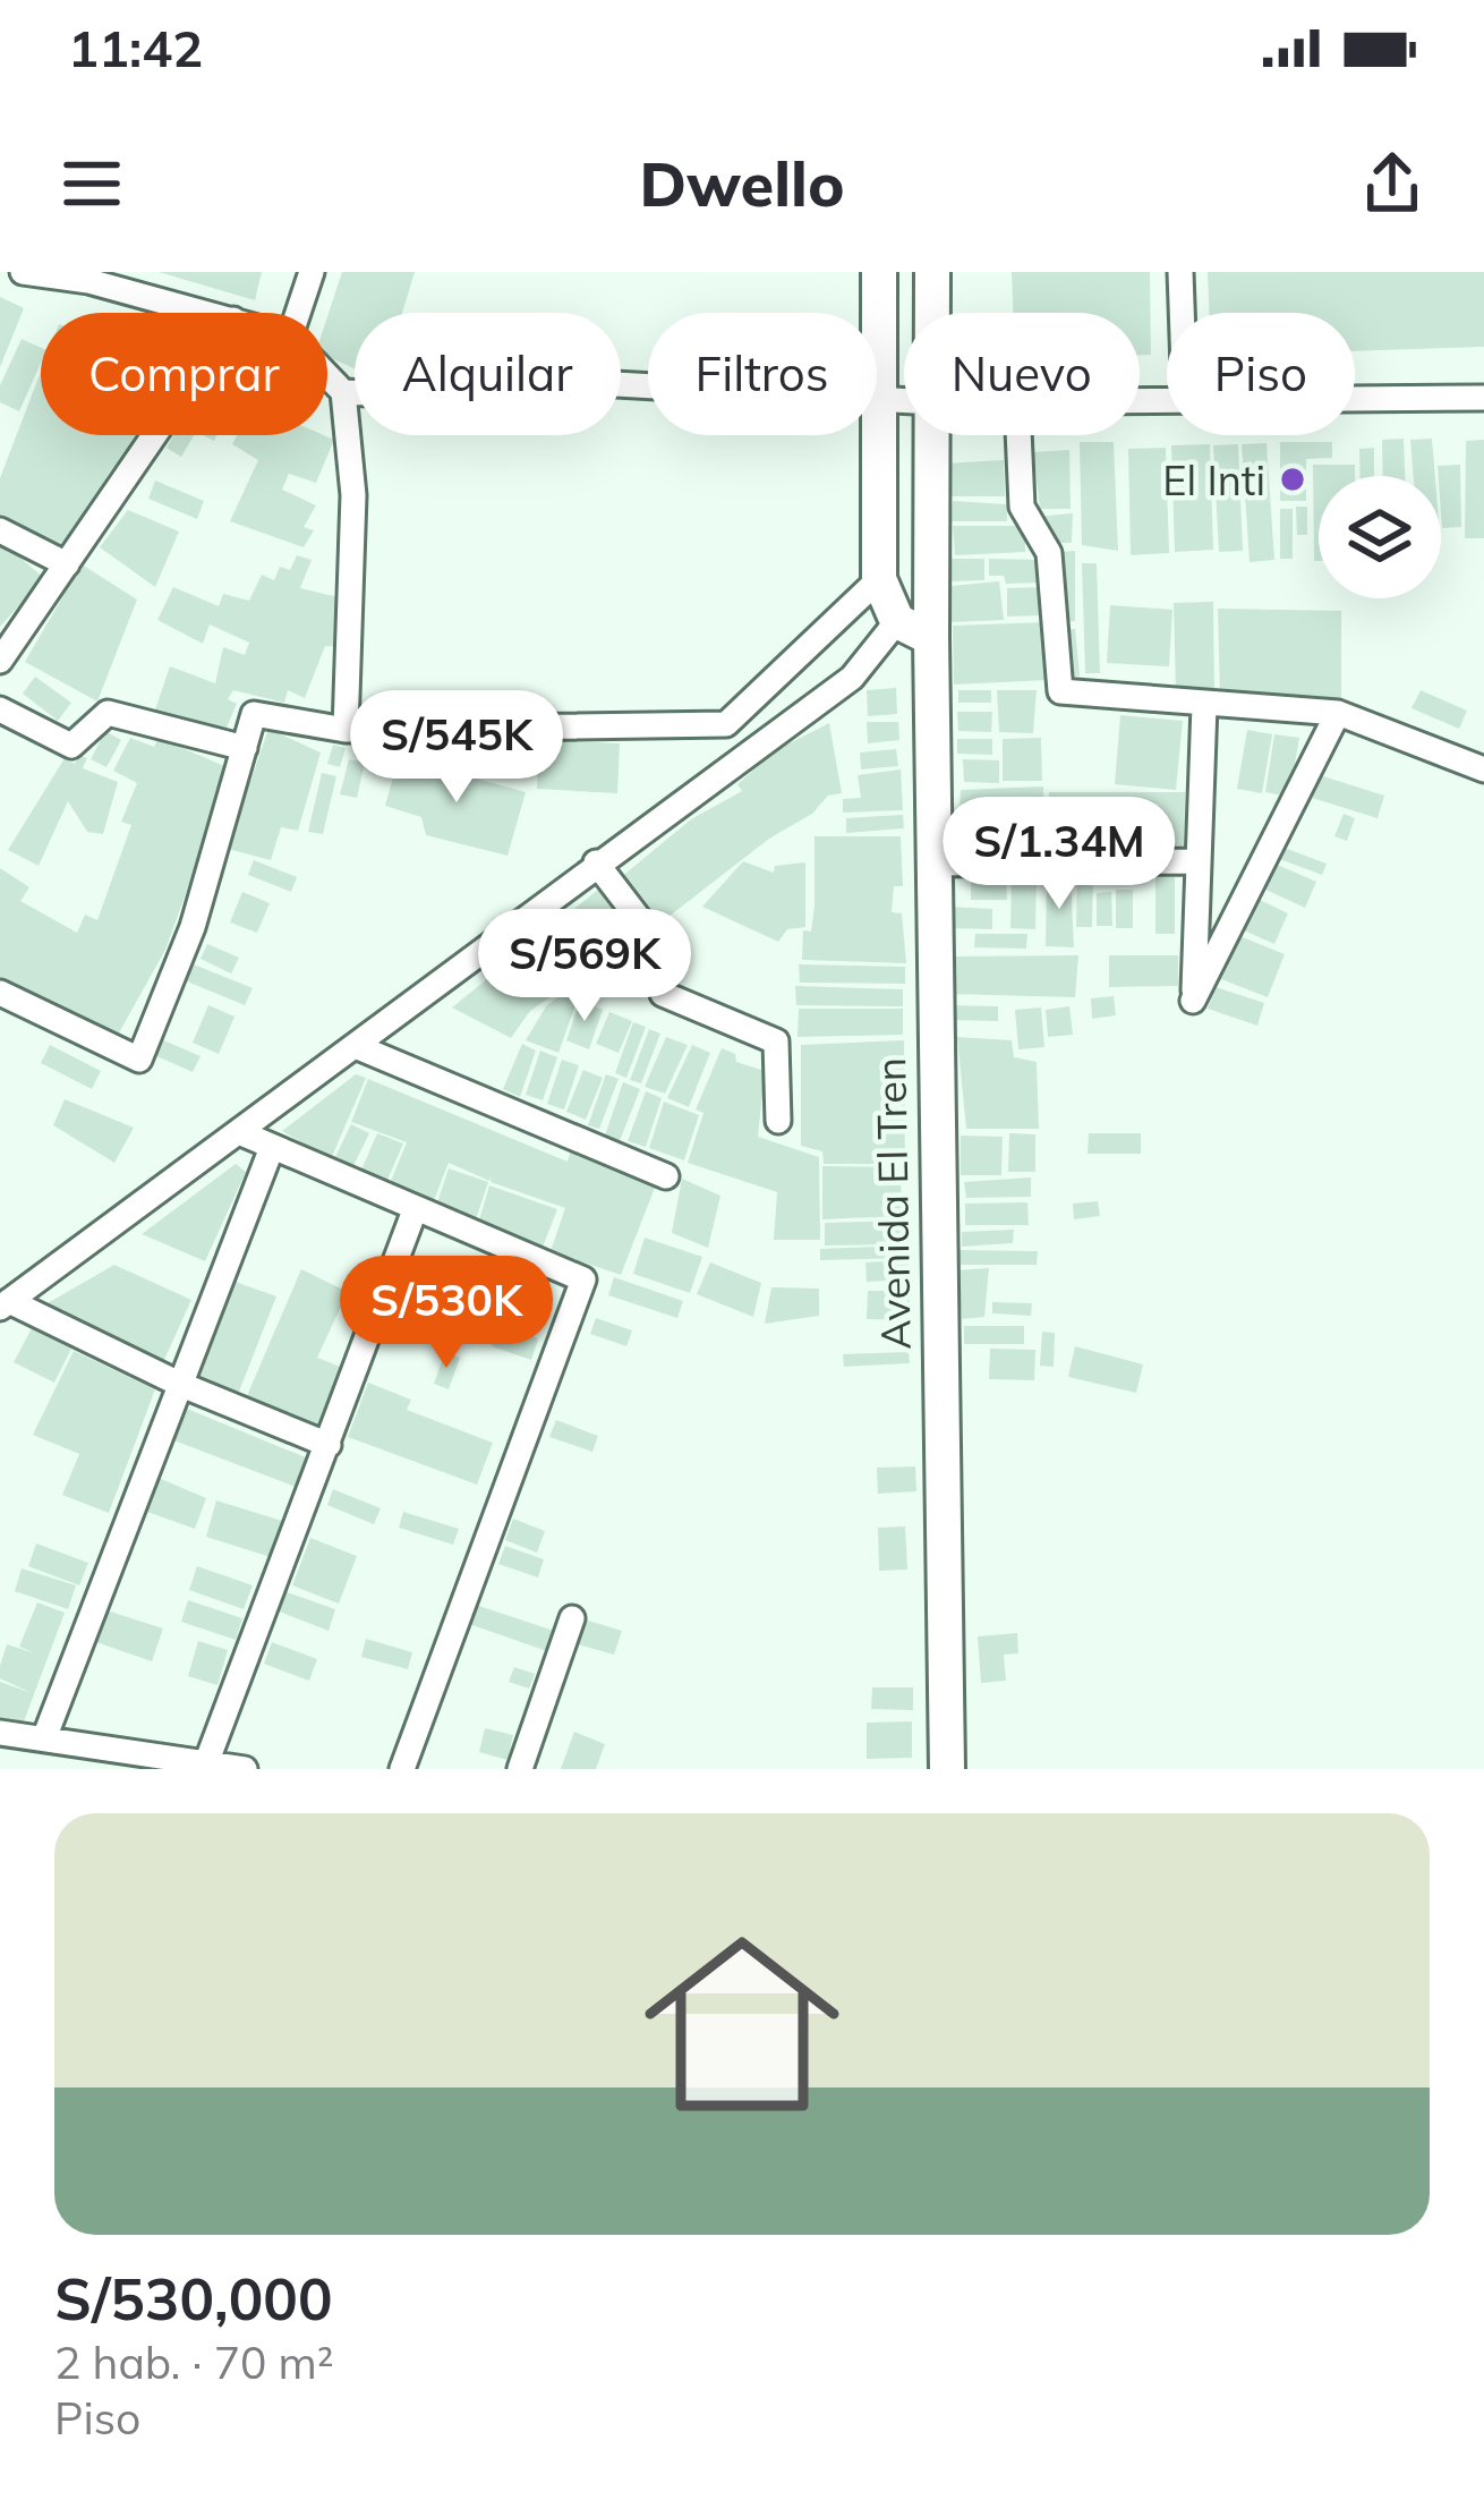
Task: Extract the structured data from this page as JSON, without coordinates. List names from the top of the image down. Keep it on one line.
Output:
{"streets":{"main road":["Avenida El Tren"]},"places":["El Inti"],"page":{"status":"11:42","header":"Dwello","chip":["Comprar","Alquilar","Filtros","Nuevo","Piso"],"price":["S/545K","S/1.34M","S/569K","S/530K"],"list":[{"name":"S/530,000","note":"2 hab. · 70 m² · Piso"}]}}
